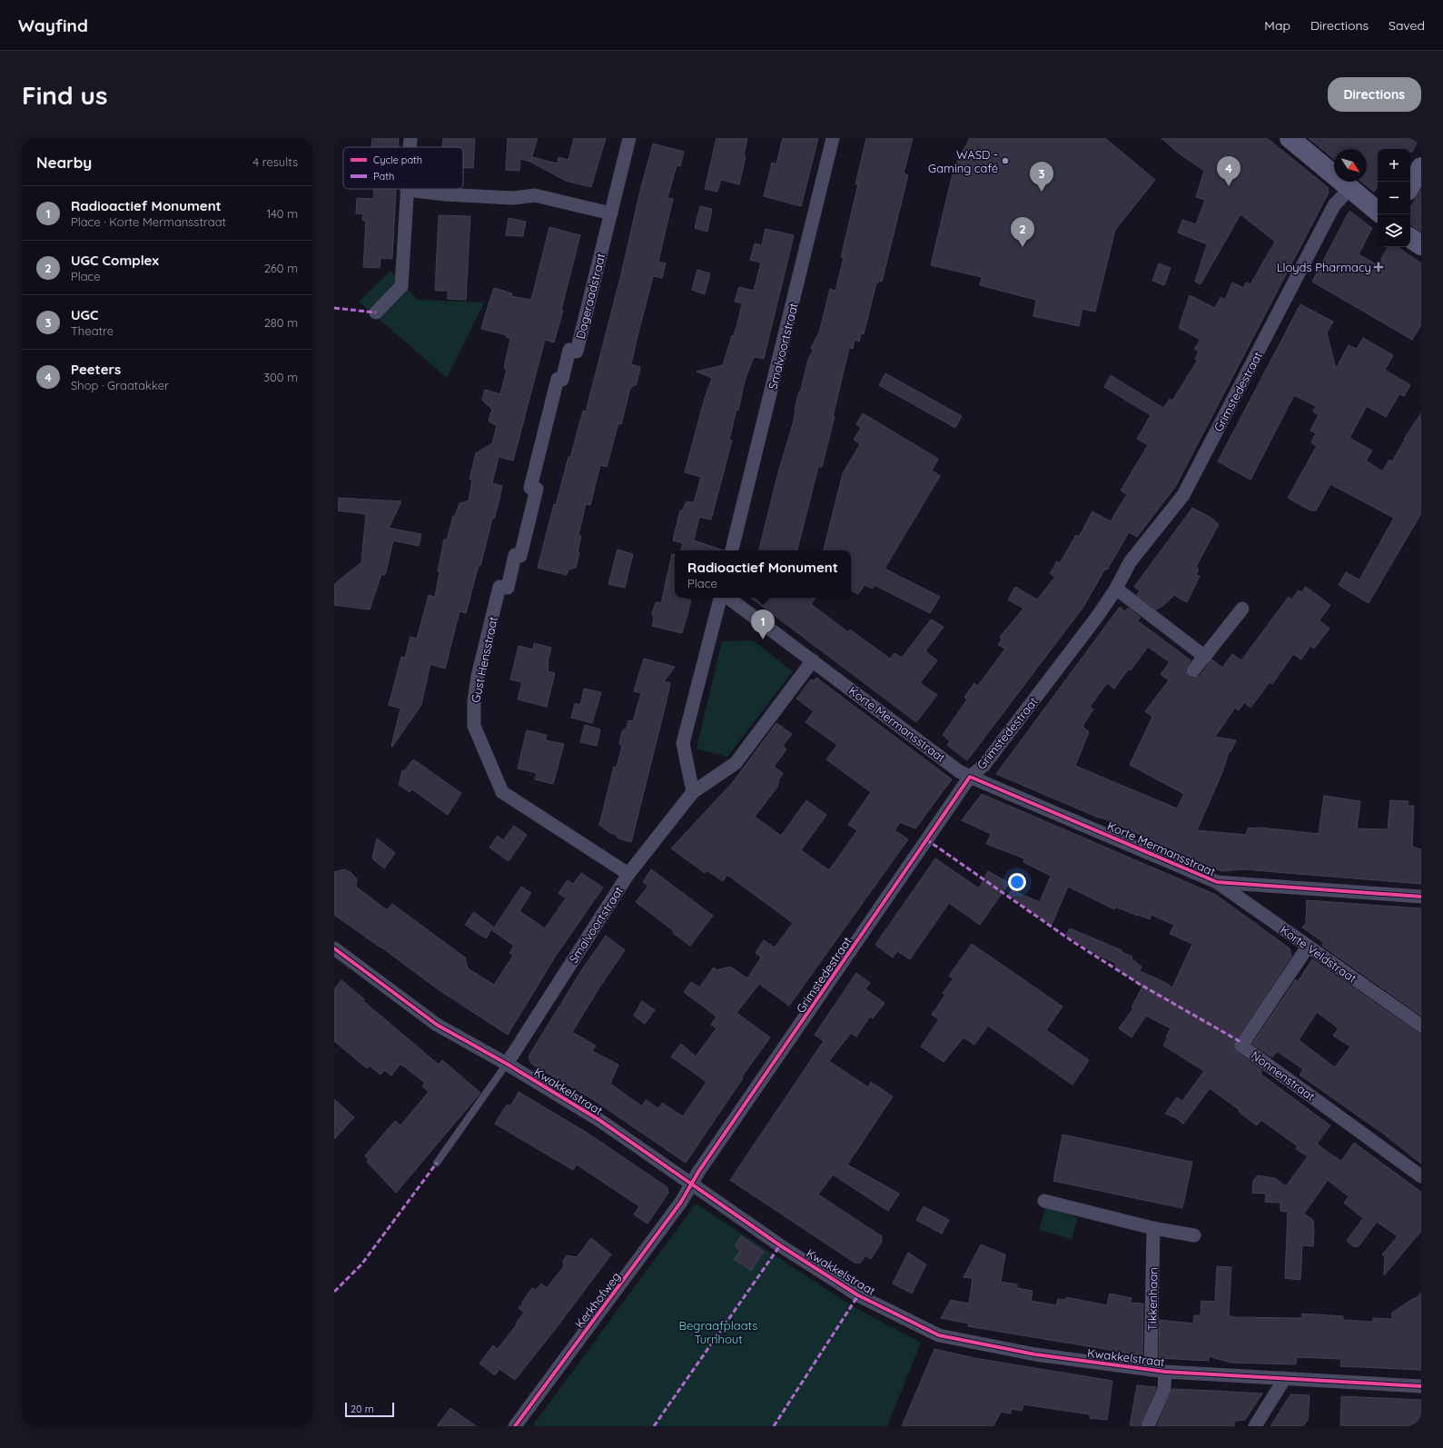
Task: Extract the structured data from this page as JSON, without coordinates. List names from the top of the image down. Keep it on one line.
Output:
{"streets":{"street":["Dageraadstraat","Smalvoortstraat","Grimstedestraat","Gust Hensstraat","Korte Mermansstraat","Korte Veldstraat","Nonnenstraat","Kwakkelstraat","Tikkenhaan","Kerkhofweg"]},"crossings":[["Dageraadstraat","Gust Hensstraat"],["Smalvoortstraat","Gust Hensstraat"],["Smalvoortstraat","Korte Mermansstraat"],["Smalvoortstraat","Kwakkelstraat"],["Grimstedestraat","Korte Mermansstraat"],["Grimstedestraat","Kwakkelstraat"],["Grimstedestraat","Kerkhofweg"],["Korte Mermansstraat","Korte Veldstraat"],["Korte Veldstraat","Nonnenstraat"],["Kwakkelstraat","Tikkenhaan"],["Kwakkelstraat","Kerkhofweg"]],"parks":["Begraafplaats Turnhout"],"places":{"other":["WASD - Gaming café"],"health":["Lloyds Pharmacy"]},"legend":["Cycle path","Path"],"scale_bar":"20 m","north":"bottom right","page":{"header":"Wayfind","nav":["Map","Directions","Saved"],"buttons":"Directions","title":"Find us","heading":["Nearby","4 results"],"map_buttons":["+","−"],"pins":["4","3","2","1"],"list":[{"mark":"1","name":"Radioactief Monument","note":"Place · Korte Mermansstraat","value":"140 m"},{"mark":"2","name":"UGC Complex","note":"Place","value":"260 m"},{"mark":"3","name":"UGC","note":"Theatre","value":"280 m"},{"mark":"4","name":"Peeters","note":"Shop · Graatakker","value":"300 m"}],"popup":["Radioactief Monument","Place"],"scale":"20 m"}}
